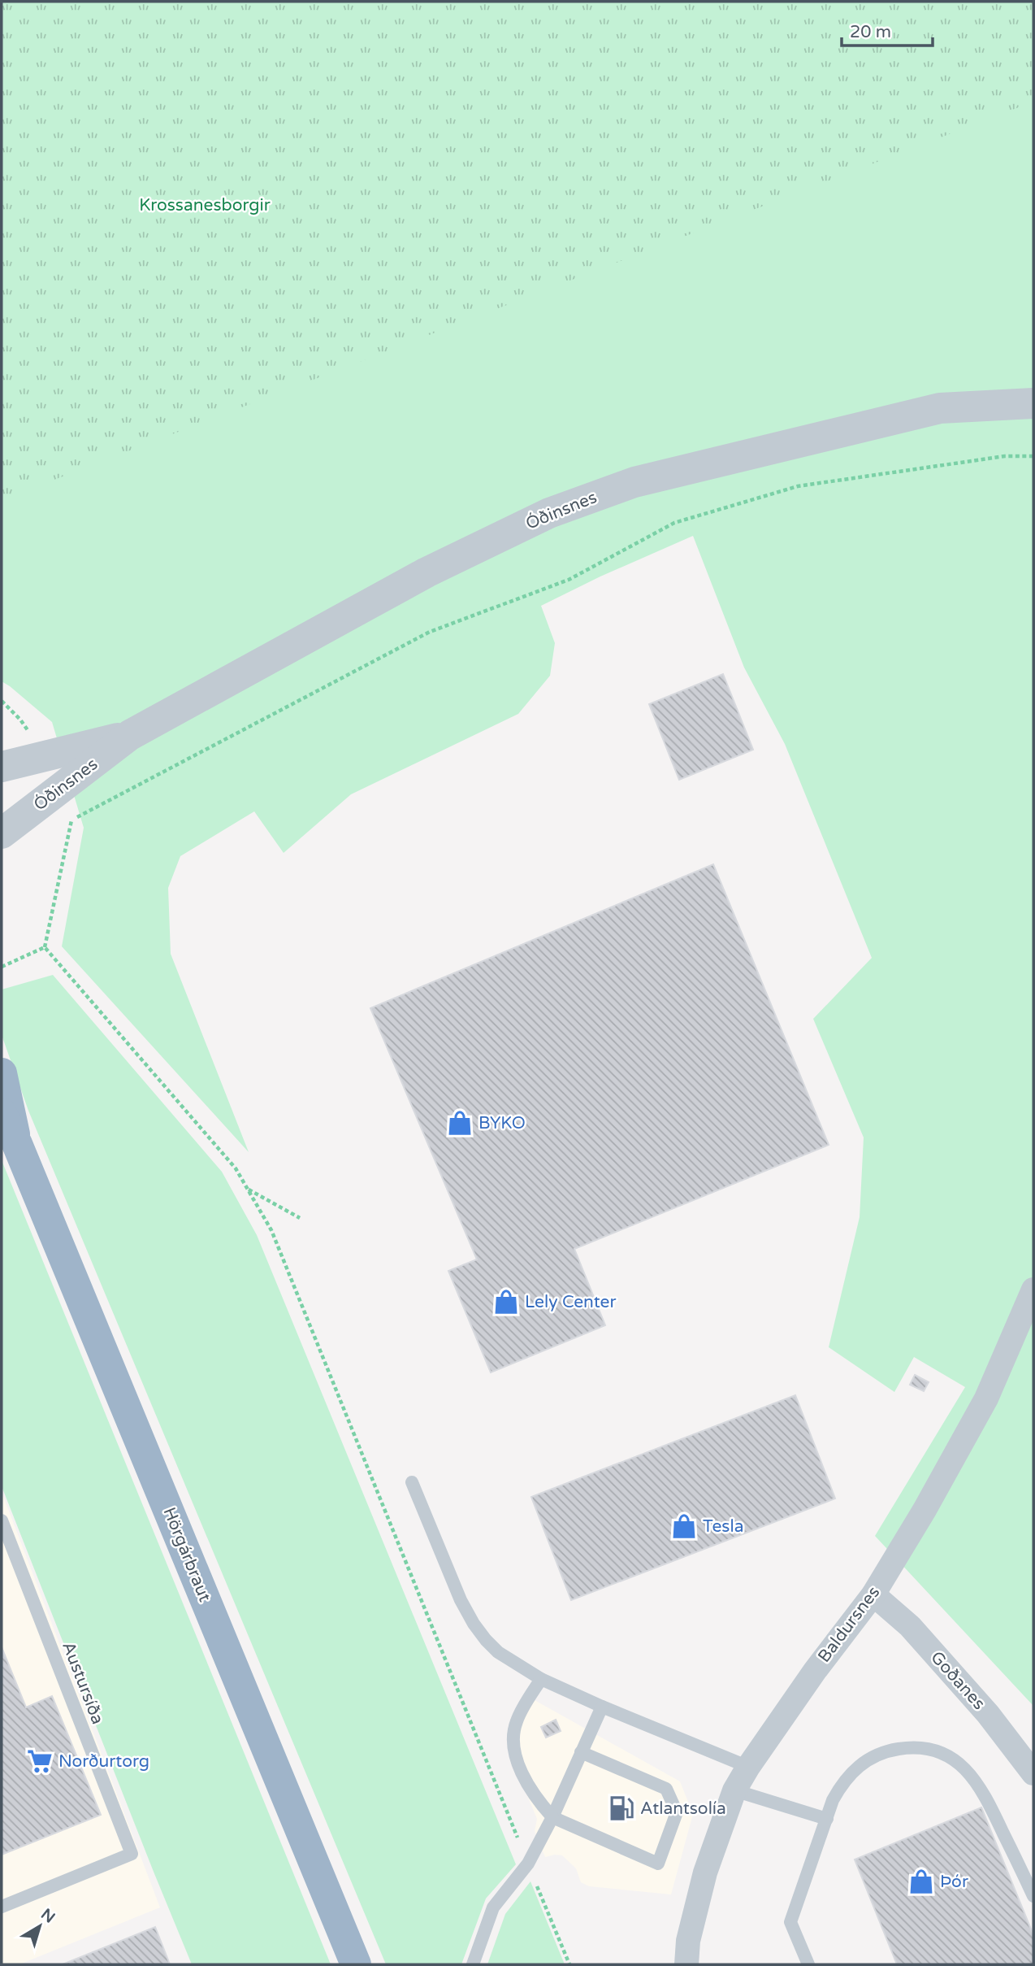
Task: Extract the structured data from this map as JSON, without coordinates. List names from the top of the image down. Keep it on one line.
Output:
{"streets":{"highway":["Hörgárbraut"],"street":["Óðinsnes","Baldursnes","Goðanes"],"lane":["Austursíða"]},"crossings":[["Baldursnes","Goðanes"]],"parks":["Krossanesborgir"],"places":{"shop":["BYKO","Lely Center","Tesla","Þór"],"supermarket":["Norðurtorg"],"fuel station":["Atlantsolía"]},"scale_bar":"20 m","north":"top right"}
